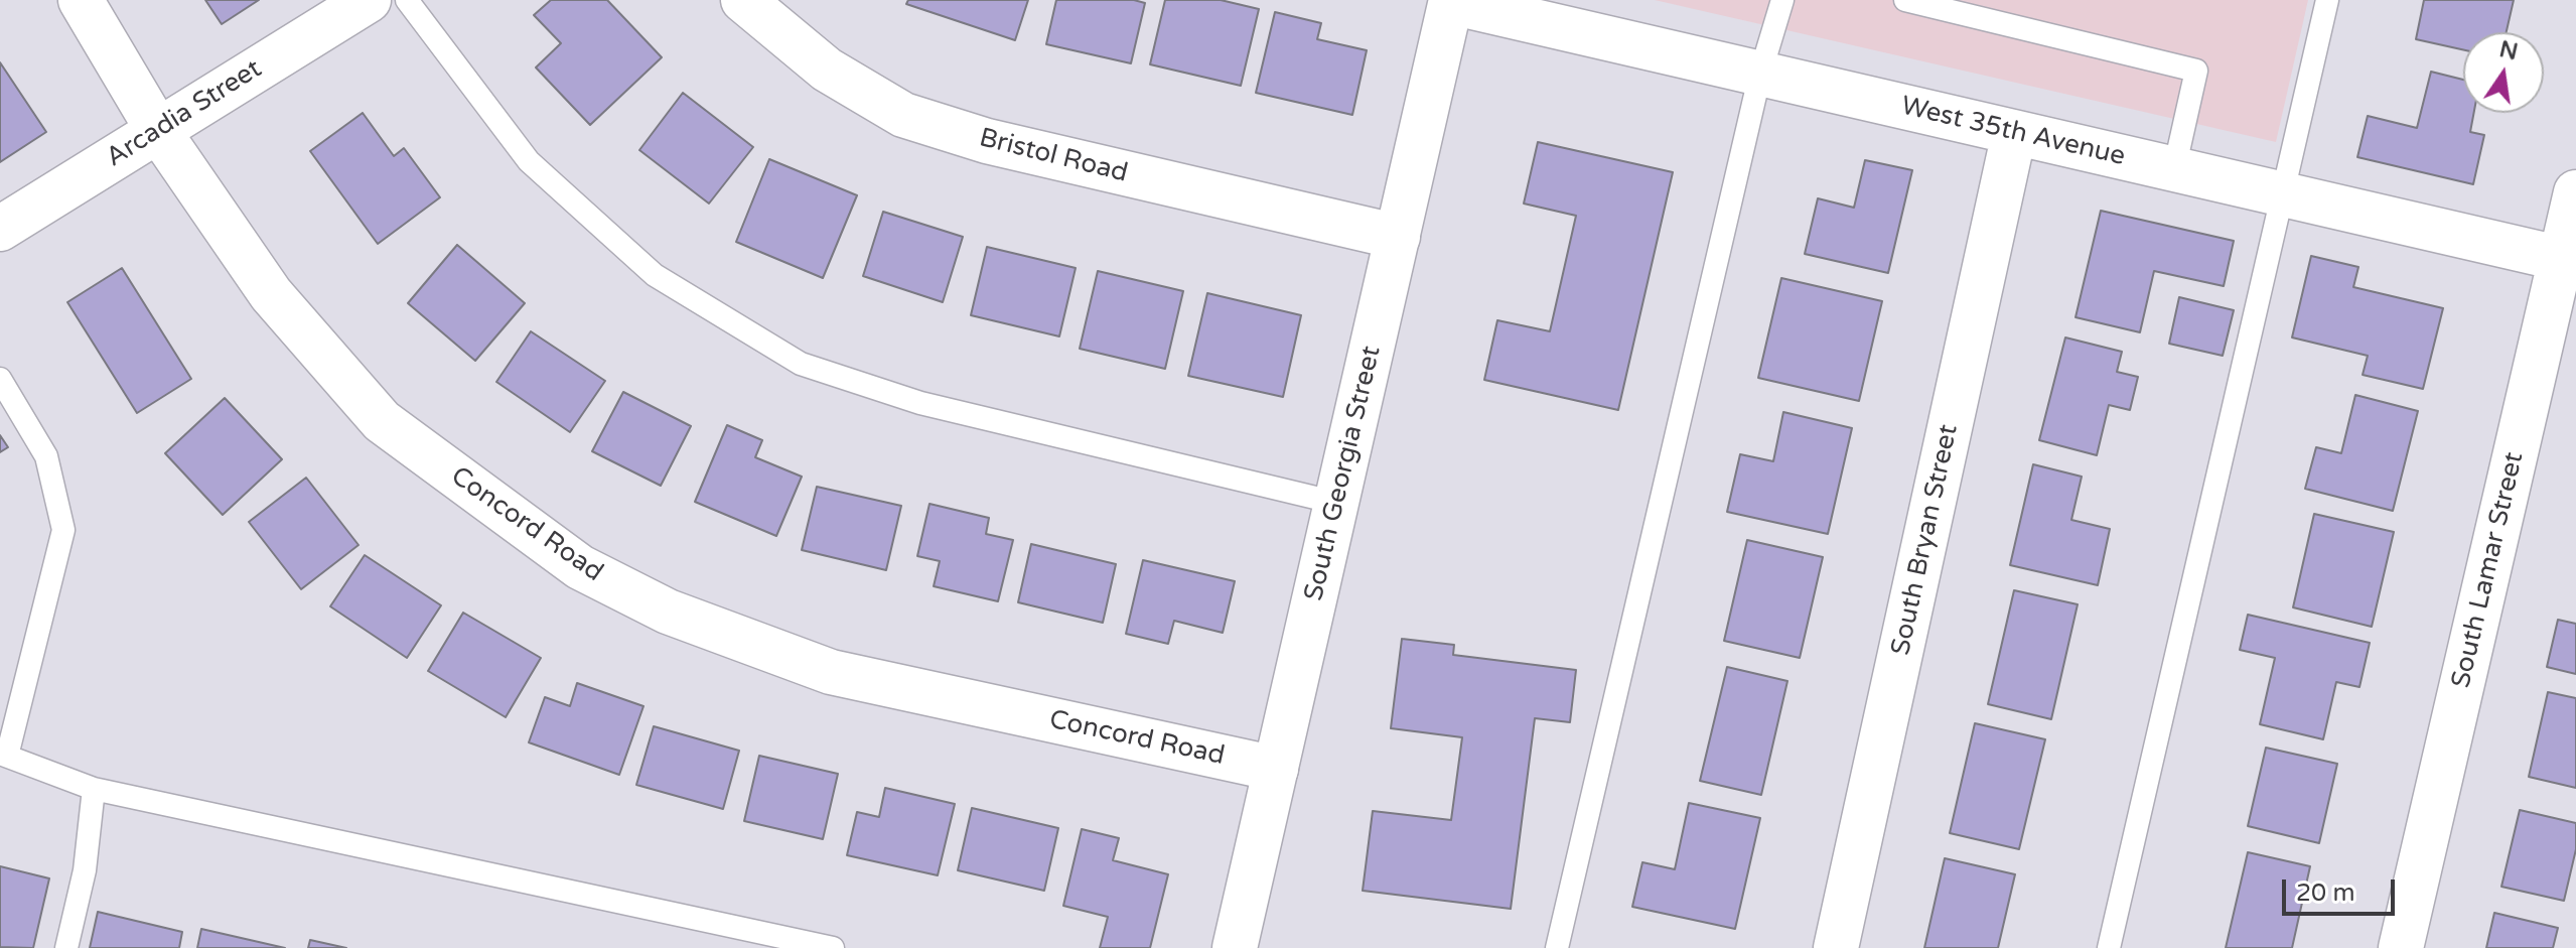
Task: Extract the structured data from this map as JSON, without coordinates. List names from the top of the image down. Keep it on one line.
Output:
{"streets":{"street":["Arcadia Street","West 35th Avenue","Bristol Road","South Georgia Street","Concord Road","South Bryan Street","South Lamar Street"]},"crossings":[["Arcadia Street","Concord Road"],["West 35th Avenue","South Georgia Street"],["West 35th Avenue","South Bryan Street"],["West 35th Avenue","South Lamar Street"],["Bristol Road","South Georgia Street"],["South Georgia Street","Concord Road"]],"scale_bar":"20 m","north":"top"}
